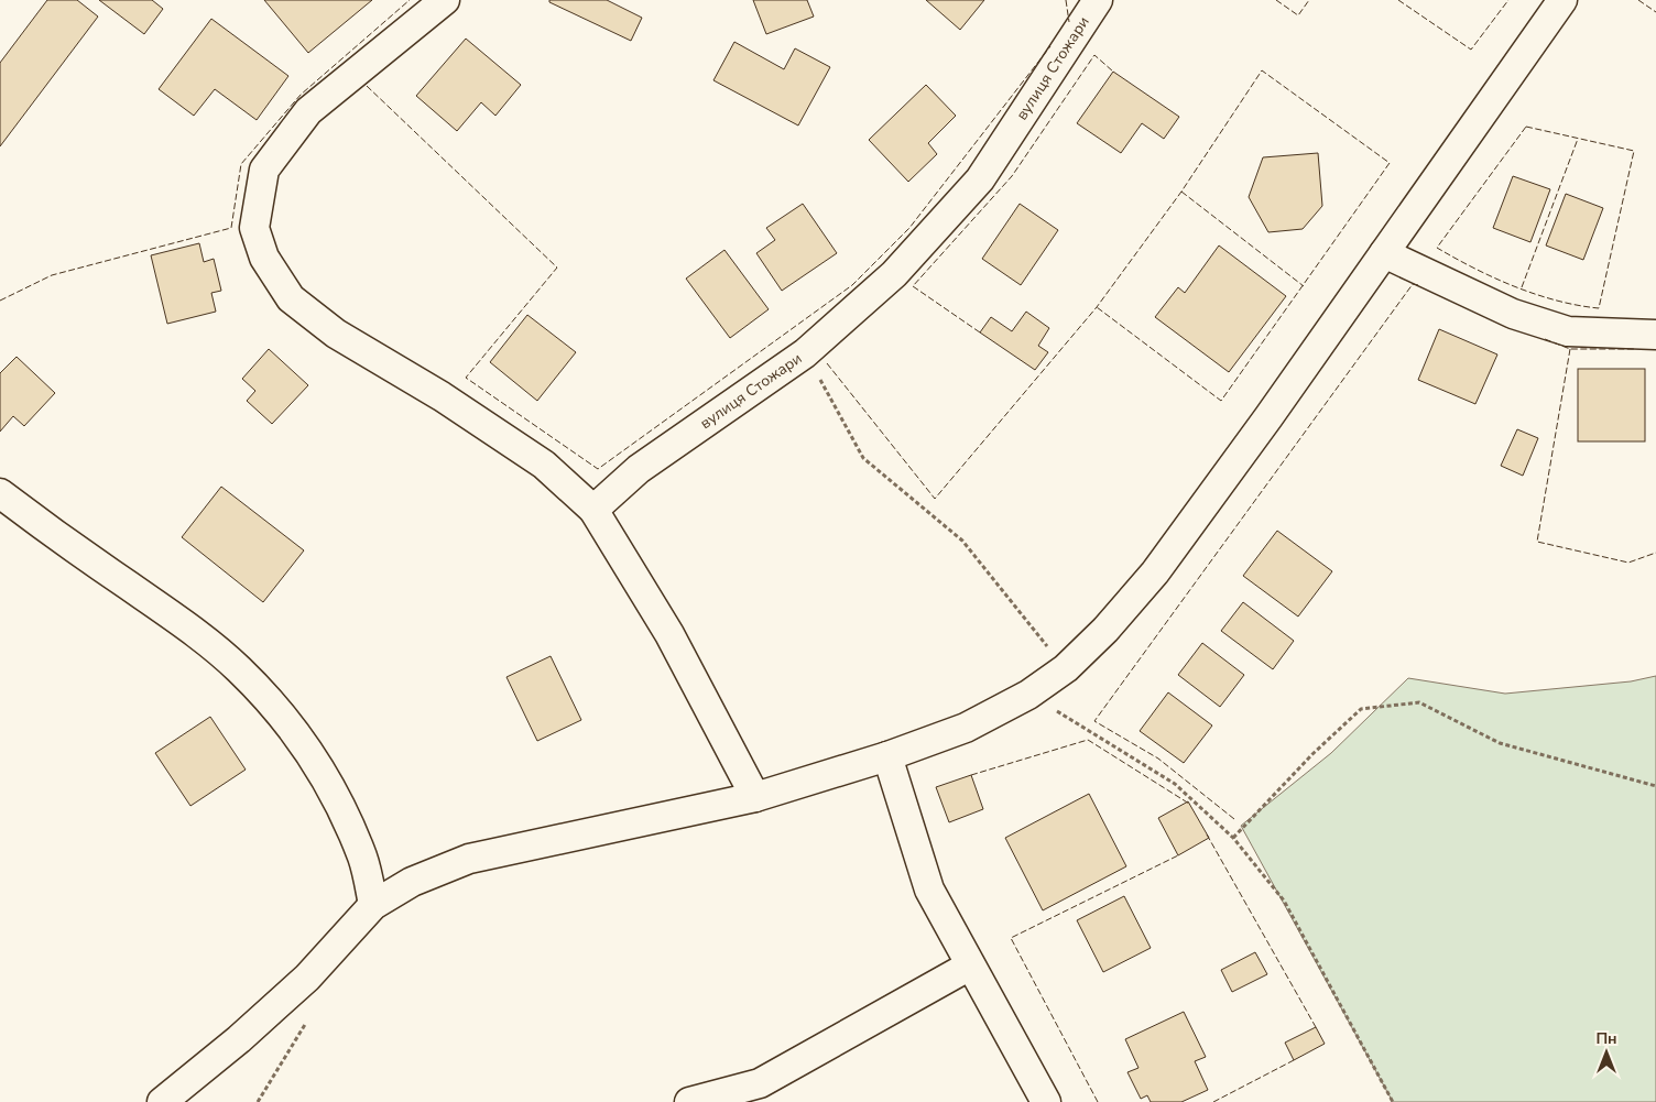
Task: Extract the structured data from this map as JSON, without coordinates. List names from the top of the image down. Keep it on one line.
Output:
{"streets":{"street":["вулиця Стожари"]},"north":"top"}
